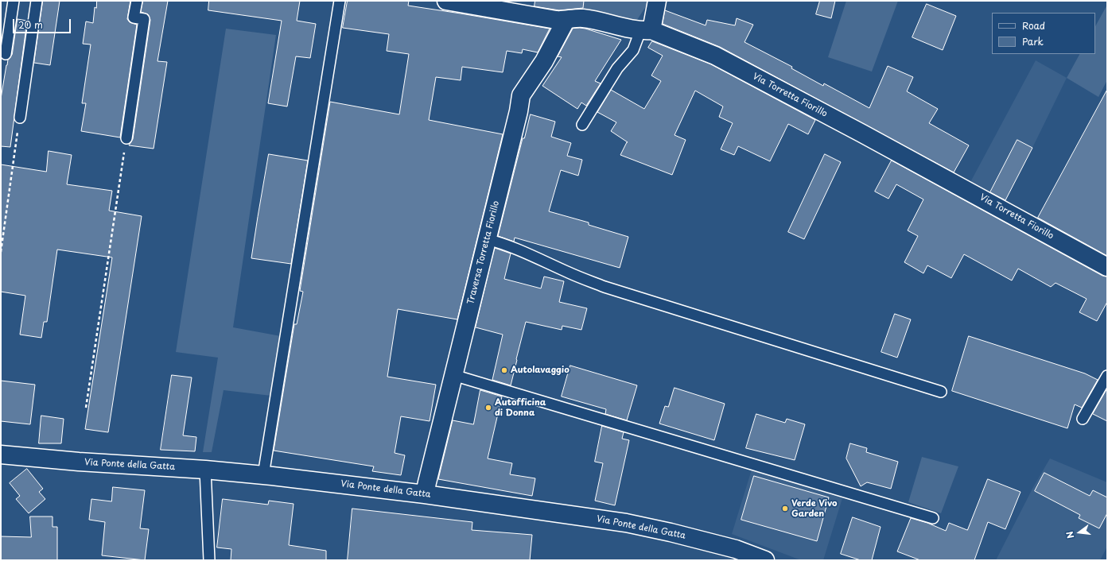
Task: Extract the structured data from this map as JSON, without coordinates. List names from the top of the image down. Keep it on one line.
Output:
{"streets":{"street":["Via Torretta Fiorillo","Traversa Torretta Fiorillo","Via Ponte della Gatta"]},"crossings":[["Via Torretta Fiorillo","Traversa Torretta Fiorillo"],["Traversa Torretta Fiorillo","Via Ponte della Gatta"]],"places":["Autolavaggio","Autofficina di Donna","Verde Vivo Garden"],"legend":["Road","Park"],"scale_bar":"20 m","north":"left"}
